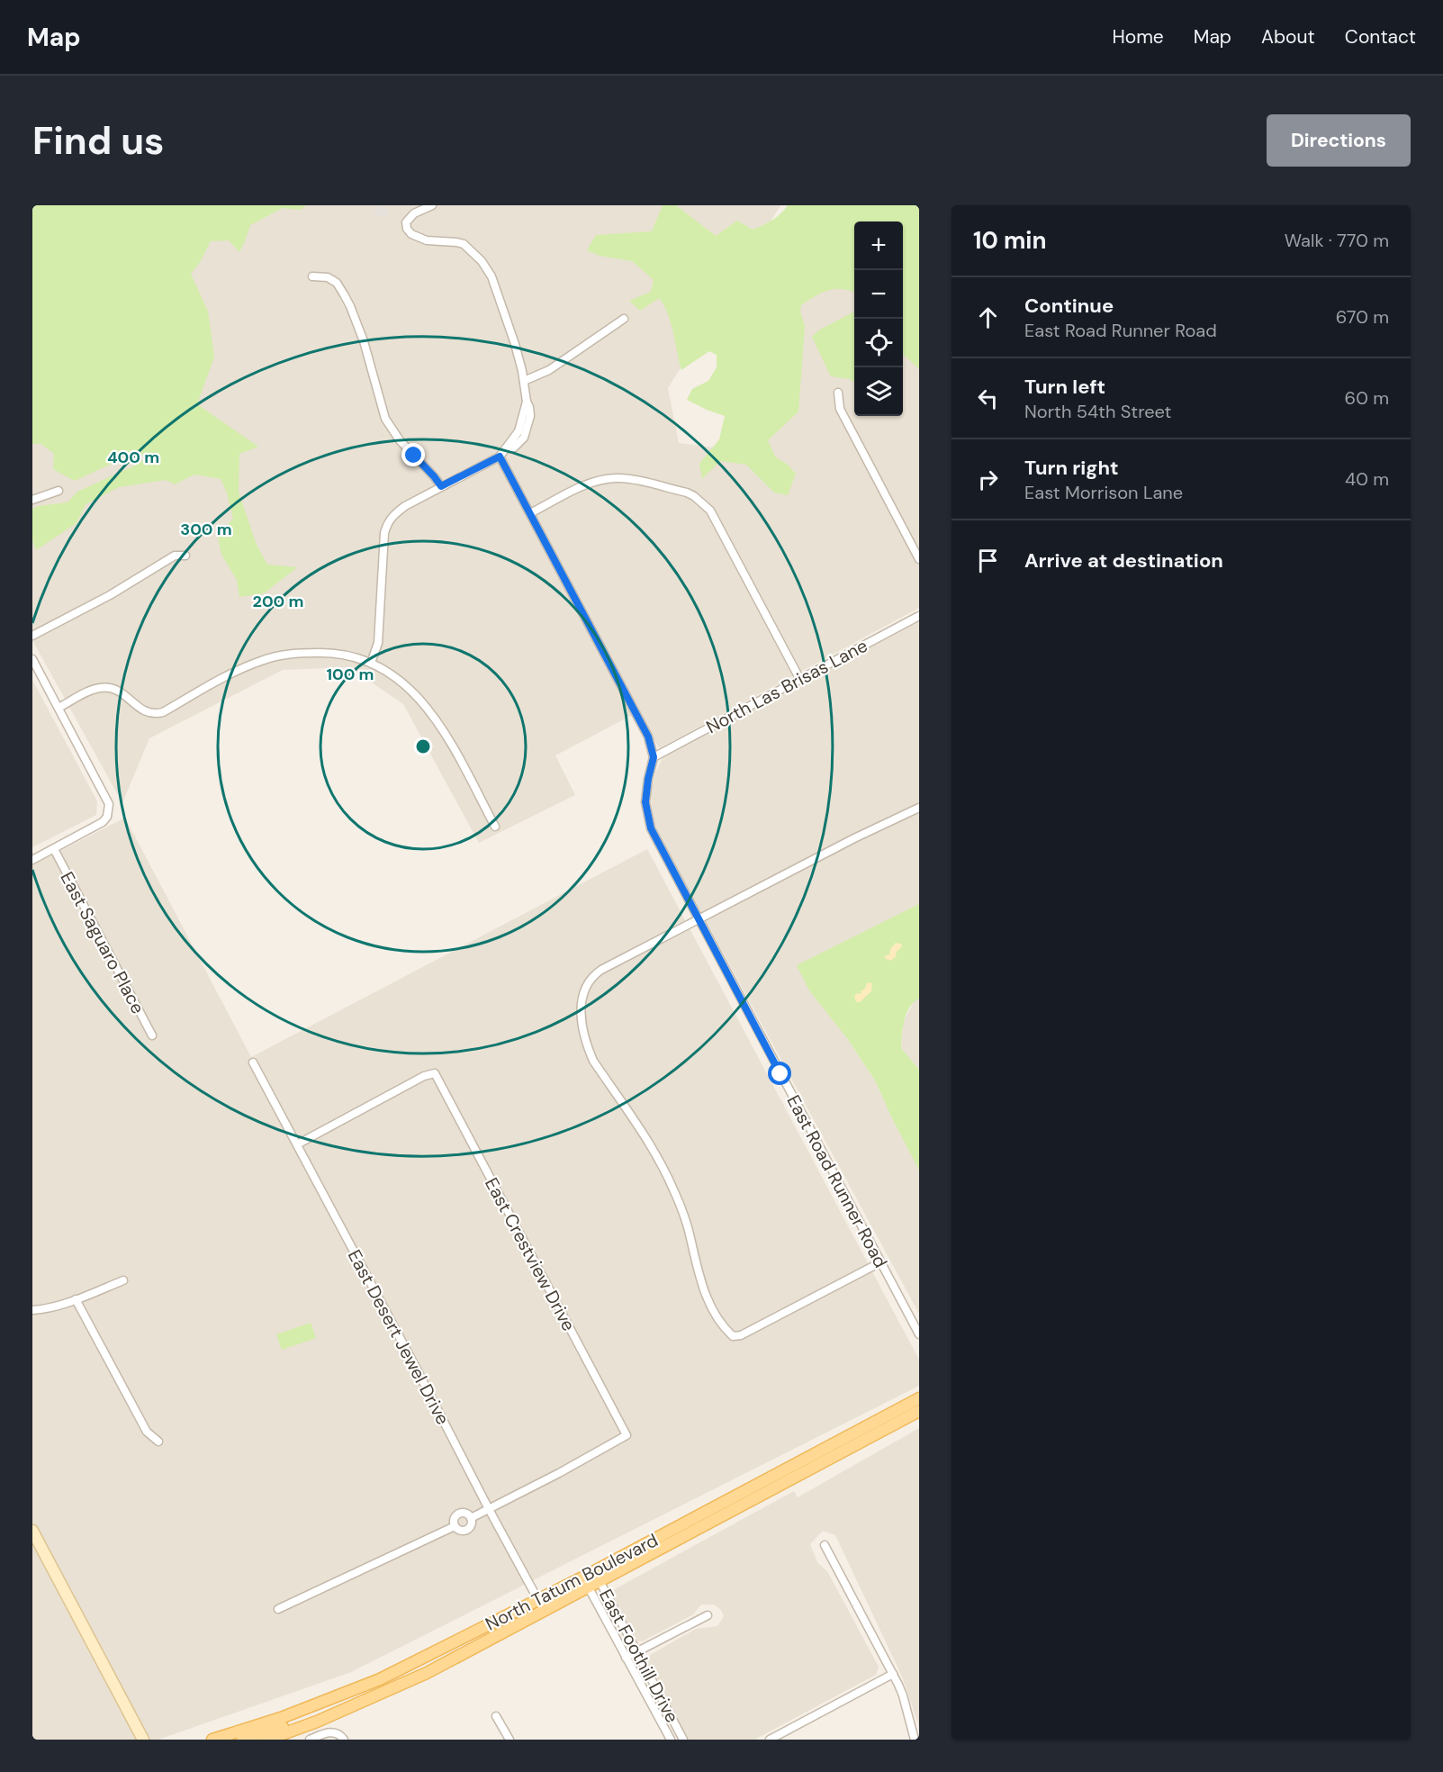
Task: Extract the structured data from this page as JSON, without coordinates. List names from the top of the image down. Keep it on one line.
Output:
{"streets":{"main road":["North Tatum Boulevard"],"street":["North Las Brisas Lane","East Saguaro Place","East Road Runner Road","East Crestview Drive","East Desert Jewel Drive","East Foothill Drive"]},"crossings":[["North Las Brisas Lane","East Road Runner Road"],["East Crestview Drive","East Desert Jewel Drive"],["East Desert Jewel Drive","North Tatum Boulevard"],["North Tatum Boulevard","East Foothill Drive"]],"page":{"header":"Map","nav":["Home","Map","About","Contact"],"buttons":"Directions","title":"Find us","heading":["10 min","Walk · 770 m"],"map_buttons":["+","−"],"list":[["Continue","East Road Runner Road","670 m"],["Turn left","North 54th Street","60 m"],["Turn right","East Morrison Lane","40 m"],"Arrive at destination"]},"rings":["400 m","300 m","200 m","100 m"]}
